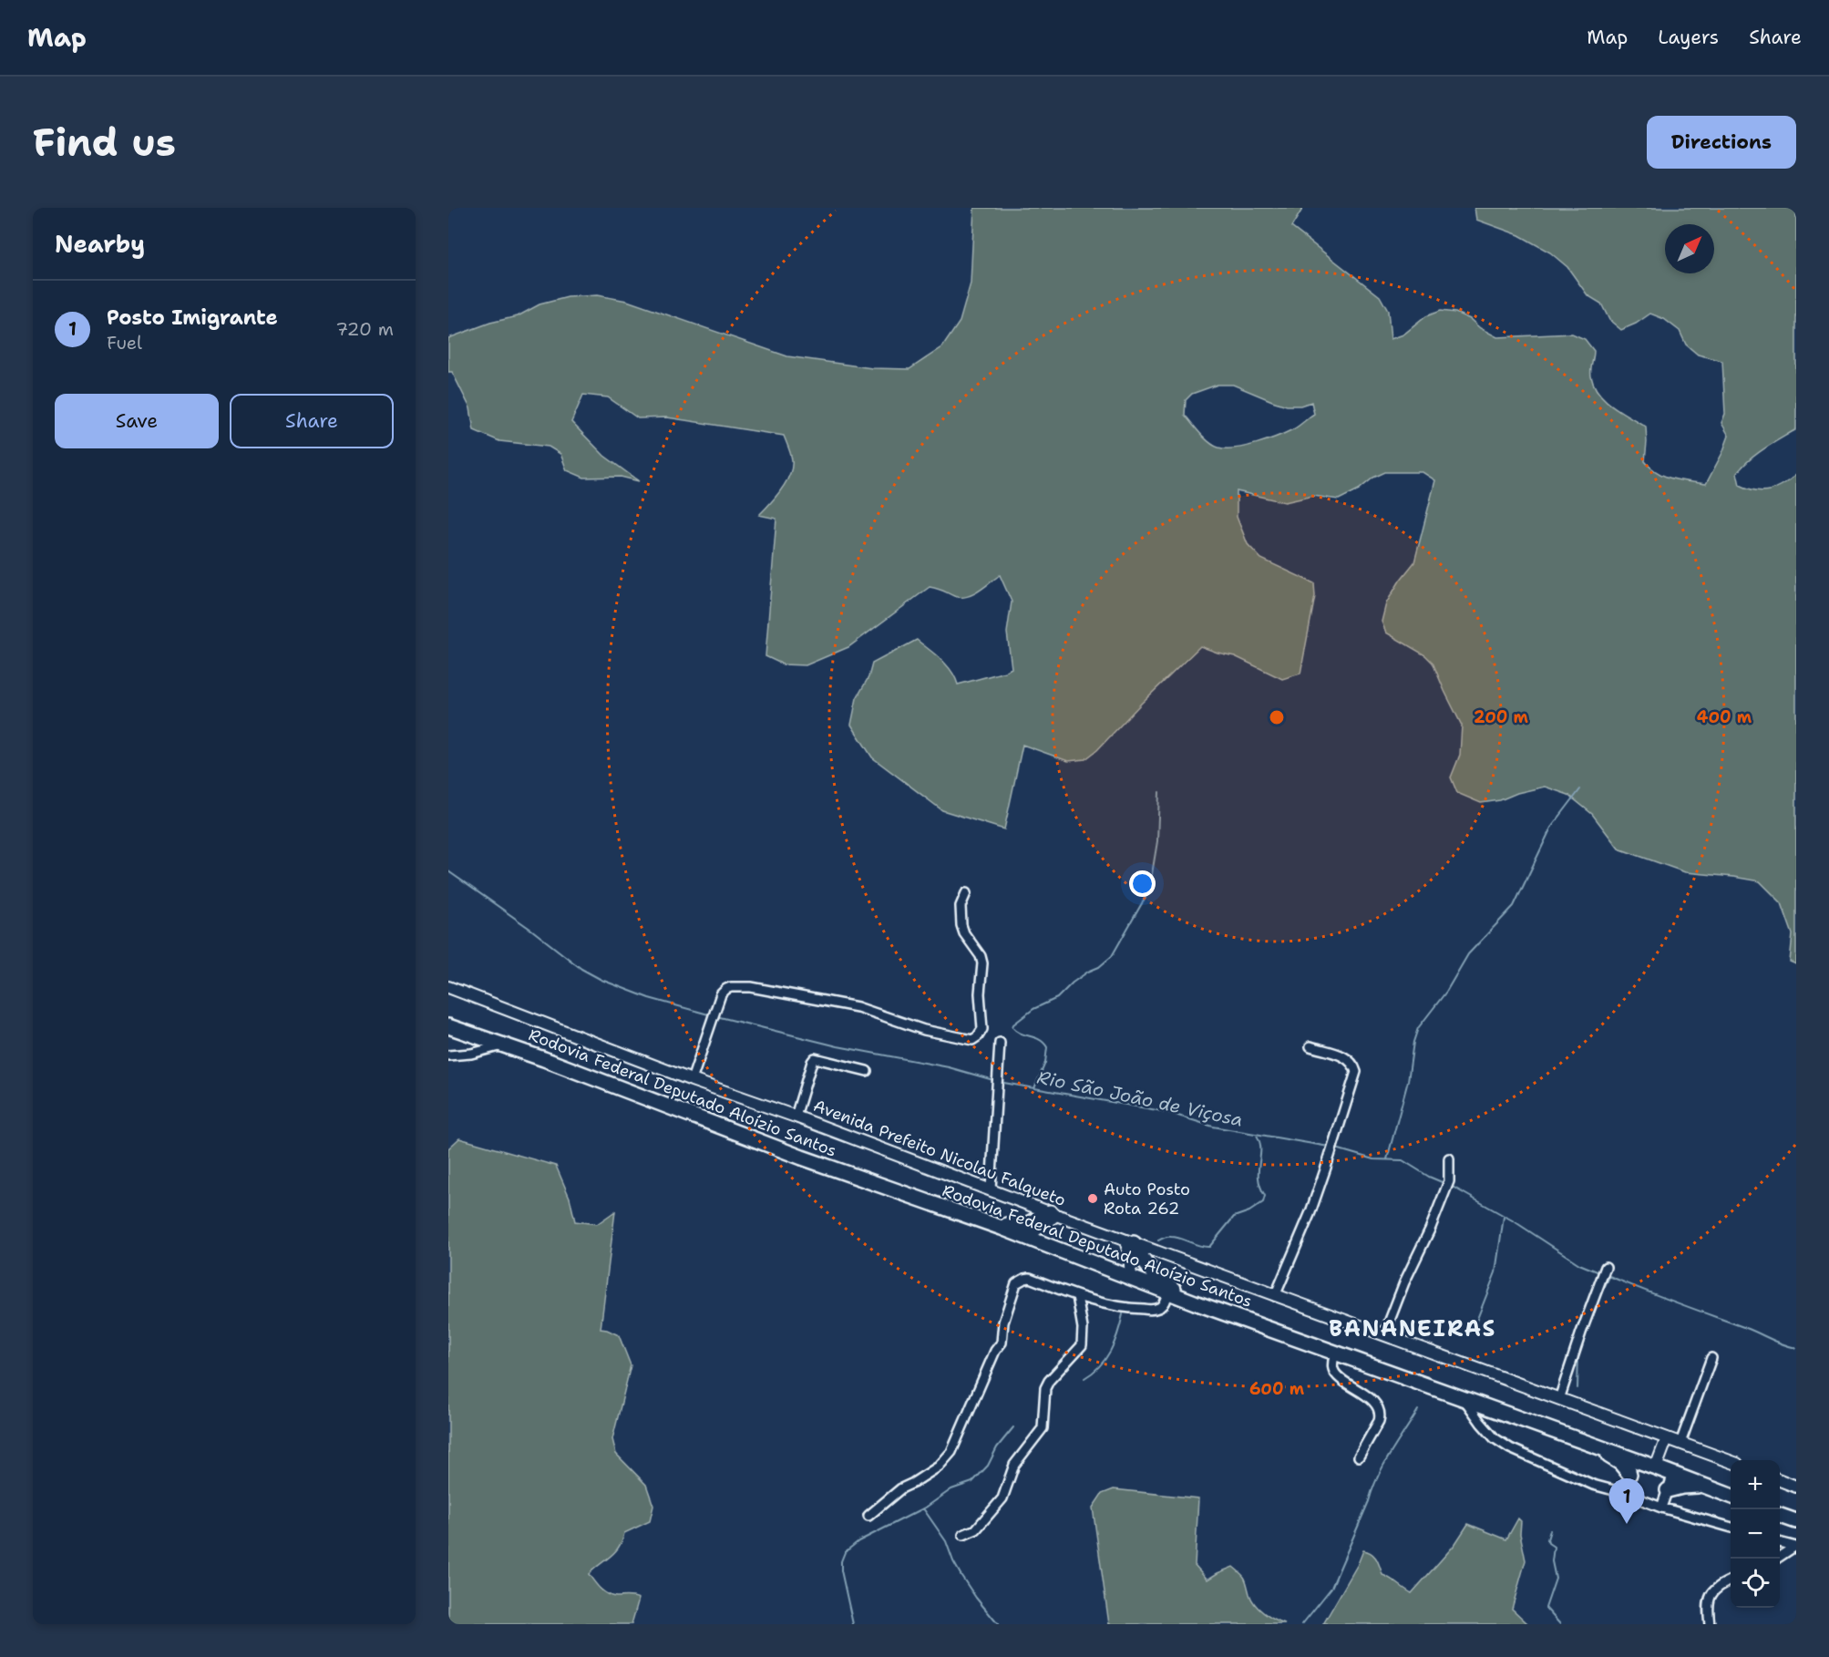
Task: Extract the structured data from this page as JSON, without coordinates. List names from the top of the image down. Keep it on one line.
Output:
{"streets":{"highway":["Rodovia Federal Deputado Aloízio Santos"],"street":["Avenida Prefeito Nicolau Falqueto"]},"districts":["BANANEIRAS"],"water":["Rio São João de Viçosa"],"places":["Auto Posto Rota 262"],"north":"top right","page":{"header":"Map","nav":["Map","Layers","Share"],"buttons":["Directions",["Save","Share"]],"title":"Find us","heading":"Nearby","list":[{"mark":"1","name":"Posto Imigrante","note":"Fuel","value":"720 m"}],"map_buttons":["+","−"],"pins":"1"},"rings":["200 m","400 m","600 m"]}
